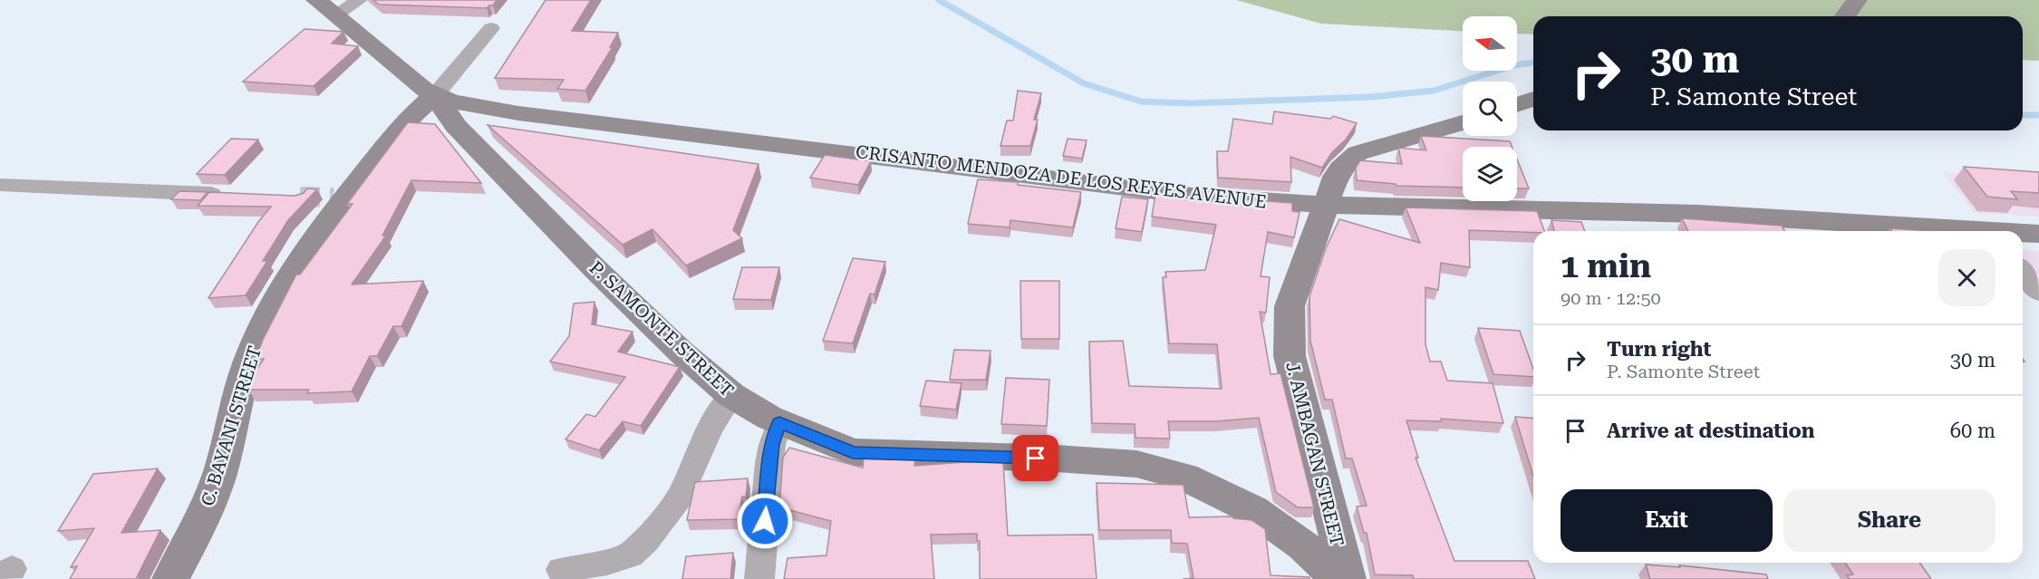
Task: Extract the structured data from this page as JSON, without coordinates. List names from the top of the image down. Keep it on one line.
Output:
{"streets":{"street":["CRISANTO MENDOZA DE LOS REYES AVENUE","P. SAMONTE STREET","C. BAYANI STREET","J. AMBAGAN STREET"]},"crossings":[["CRISANTO MENDOZA DE LOS REYES AVENUE","P. SAMONTE STREET"],["CRISANTO MENDOZA DE LOS REYES AVENUE","C. BAYANI STREET"],["CRISANTO MENDOZA DE LOS REYES AVENUE","J. AMBAGAN STREET"],["P. SAMONTE STREET","C. BAYANI STREET"]],"north":"left","page":{"turn":["30 m","P. Samonte Street"],"heading":["1 min","90 m · 12:50"],"list":[{"name":"Turn right","note":"P. Samonte Street","value":"30 m"},{"name":"Arrive at destination","value":"60 m"}],"buttons":["Exit","Share"]}}
